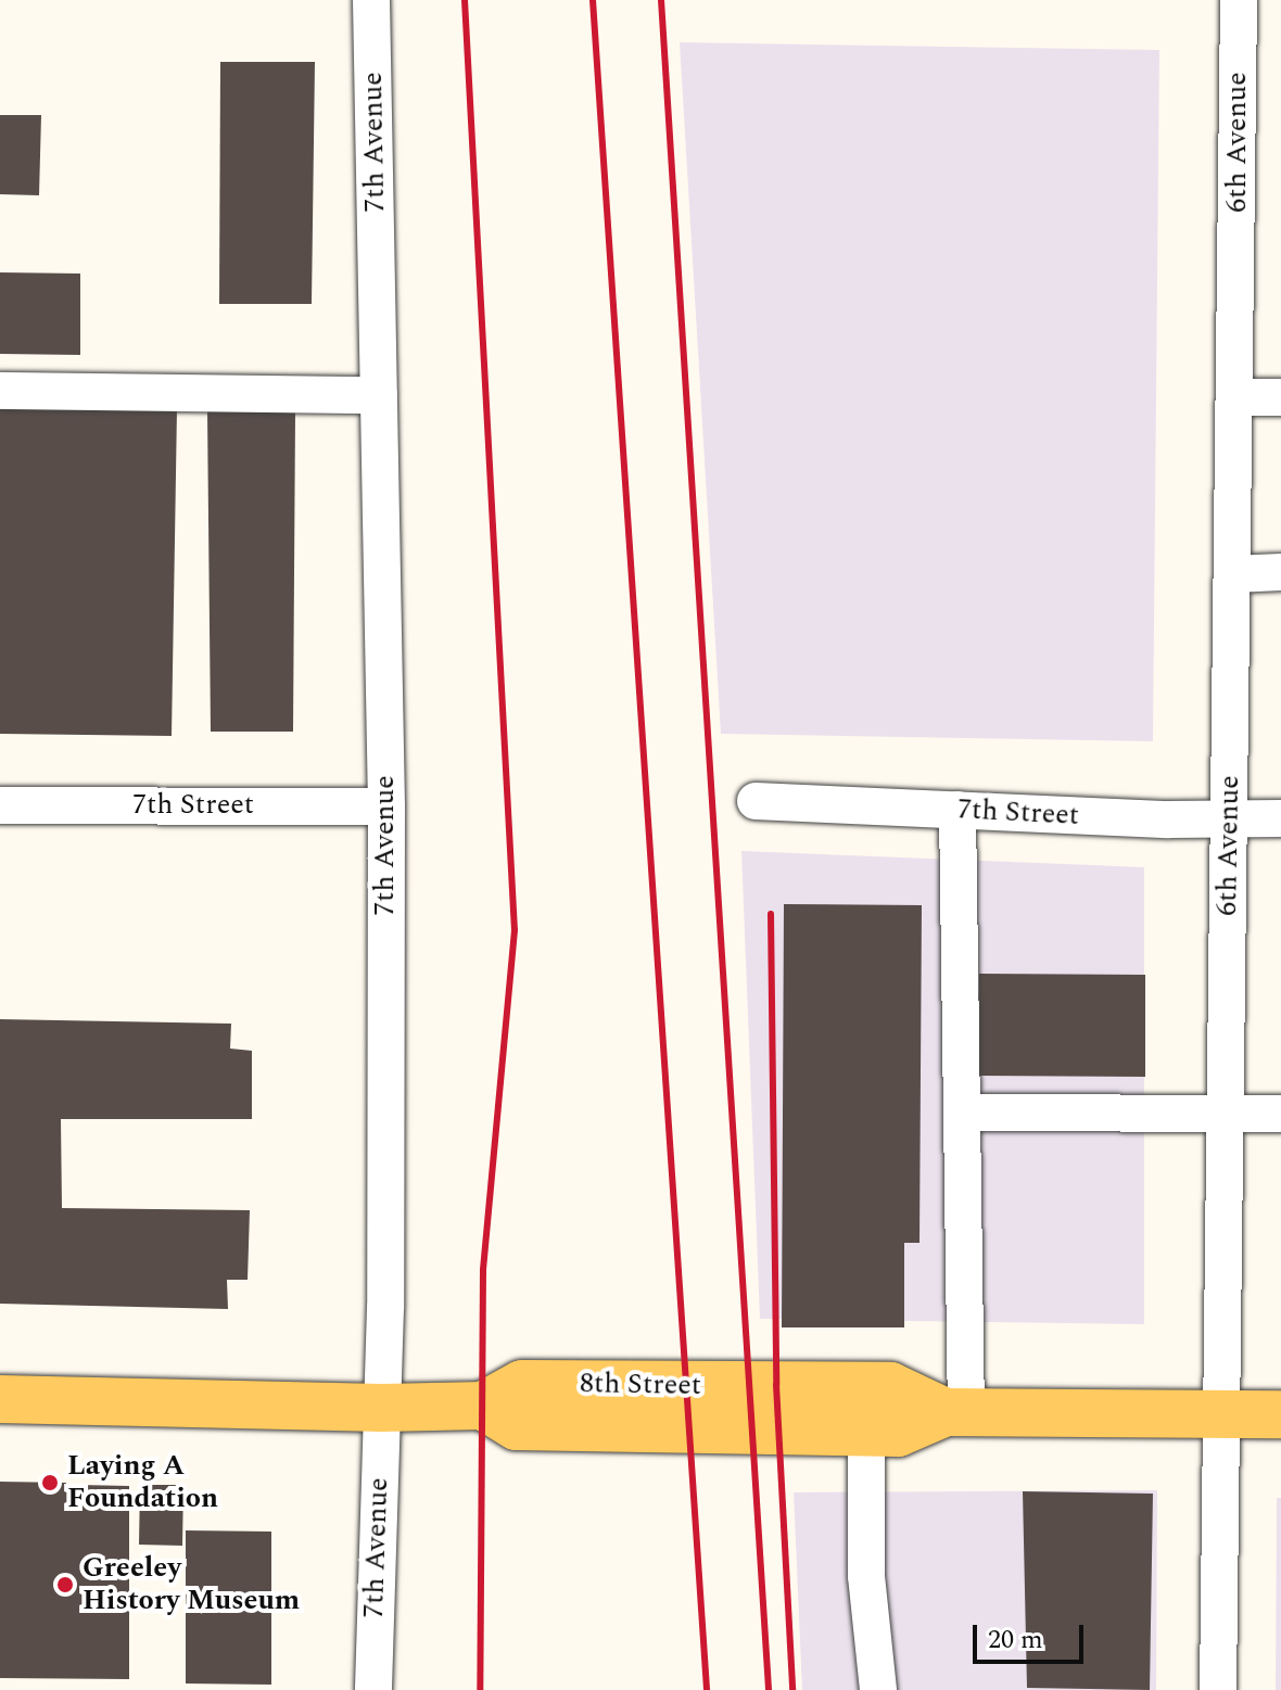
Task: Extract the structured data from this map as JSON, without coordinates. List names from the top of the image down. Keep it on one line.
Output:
{"streets":{"main road":["8th Street"],"street":["7th Avenue","6th Avenue","7th Street"]},"crossings":[["7th Avenue","7th Street"],["7th Avenue","8th Street"],["6th Avenue","7th Street"],["6th Avenue","8th Street"]],"places":["Laying A Foundation","Greeley History Museum"],"scale_bar":"20 m"}
